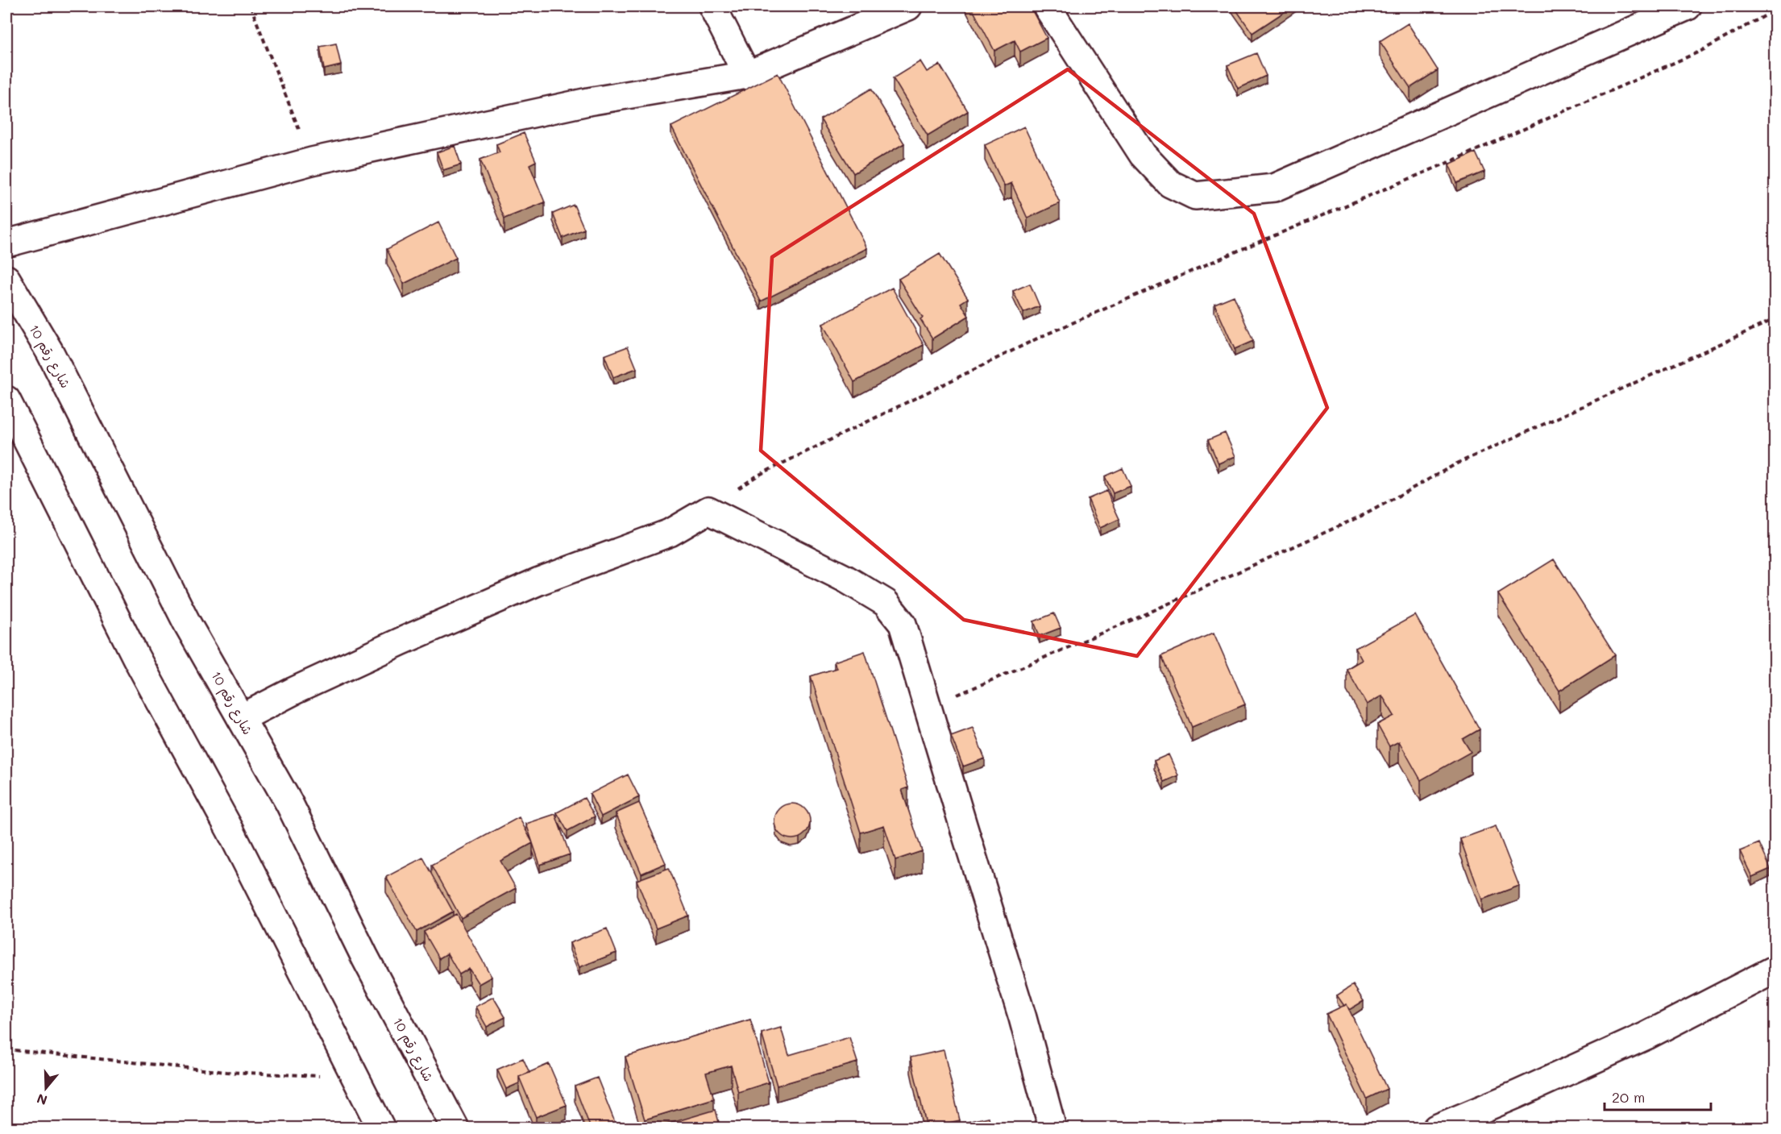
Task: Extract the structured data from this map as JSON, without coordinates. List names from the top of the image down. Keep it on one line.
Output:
{"streets":{"street":["شارع رقم 10"]},"scale_bar":"20 m","north":"bottom"}
